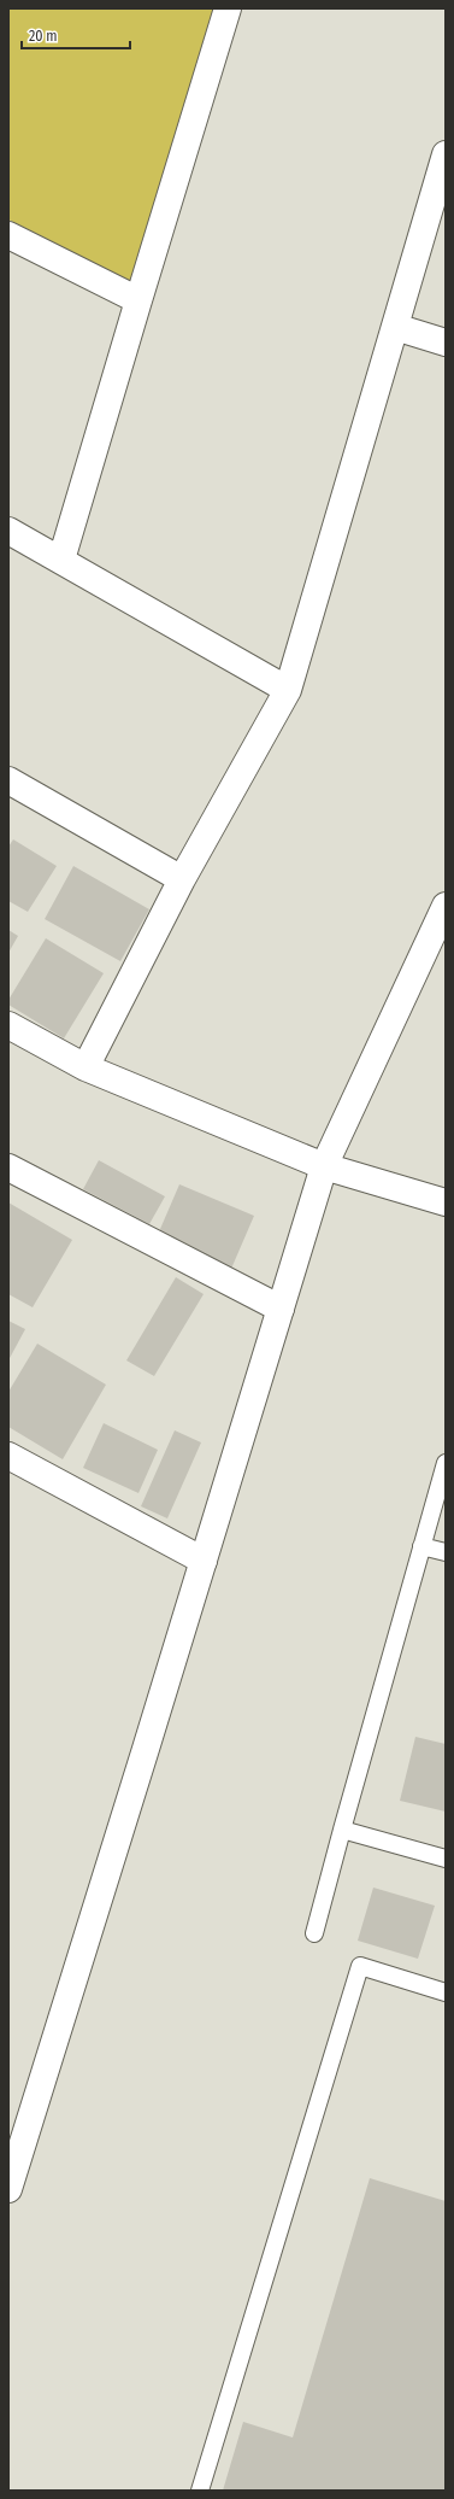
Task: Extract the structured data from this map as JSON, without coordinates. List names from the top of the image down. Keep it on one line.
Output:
{"scale_bar":"20 m"}
